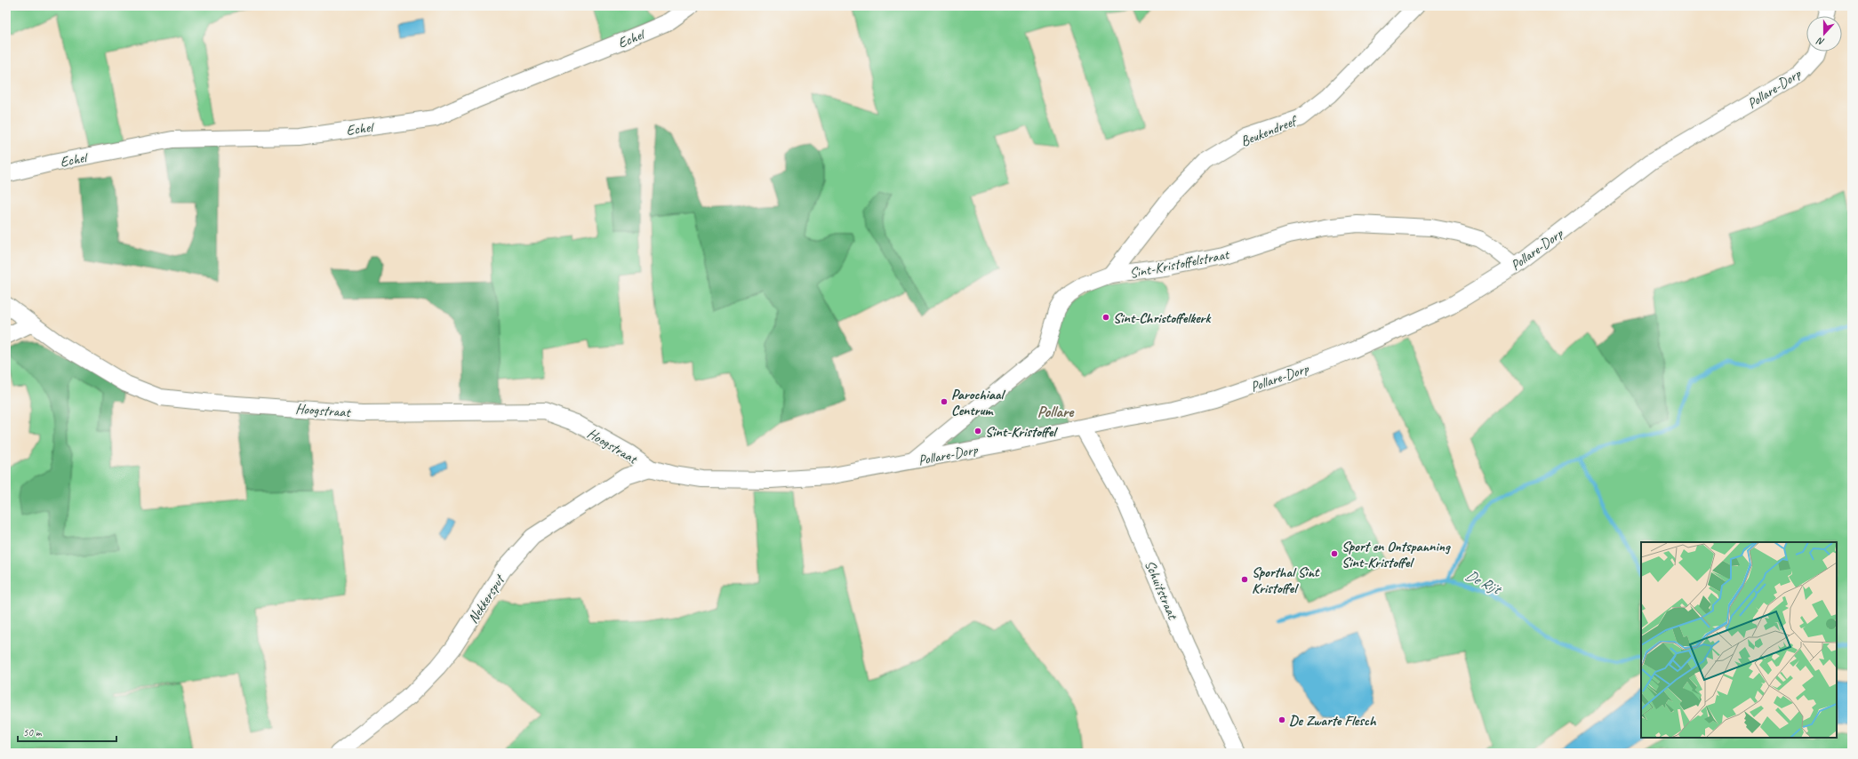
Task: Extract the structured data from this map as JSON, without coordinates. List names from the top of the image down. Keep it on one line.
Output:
{"streets":{"street":["Echel","Pollare-Dorp","Beukendreef","Sint-Kristoffelstraat","Hoogstraat","Schuitstraat","Nekkersput"]},"crossings":[["Pollare-Dorp","Sint-Kristoffelstraat"],["Pollare-Dorp","Hoogstraat"],["Pollare-Dorp","Schuitstraat"],["Pollare-Dorp","Nekkersput"],["Beukendreef","Sint-Kristoffelstraat"],["Hoogstraat","Nekkersput"]],"districts":["Pollare"],"water":["De Rijt"],"places":["Sint-Christoffelkerk","Parochiaal Centrum","Sint-Kristoffel","Sport en Ontspanning Sint-Kristoffel","Sporthal Sint Kristoffel","De Zwarte Flesch"],"scale_bar":"50 m","north":"bottom"}
